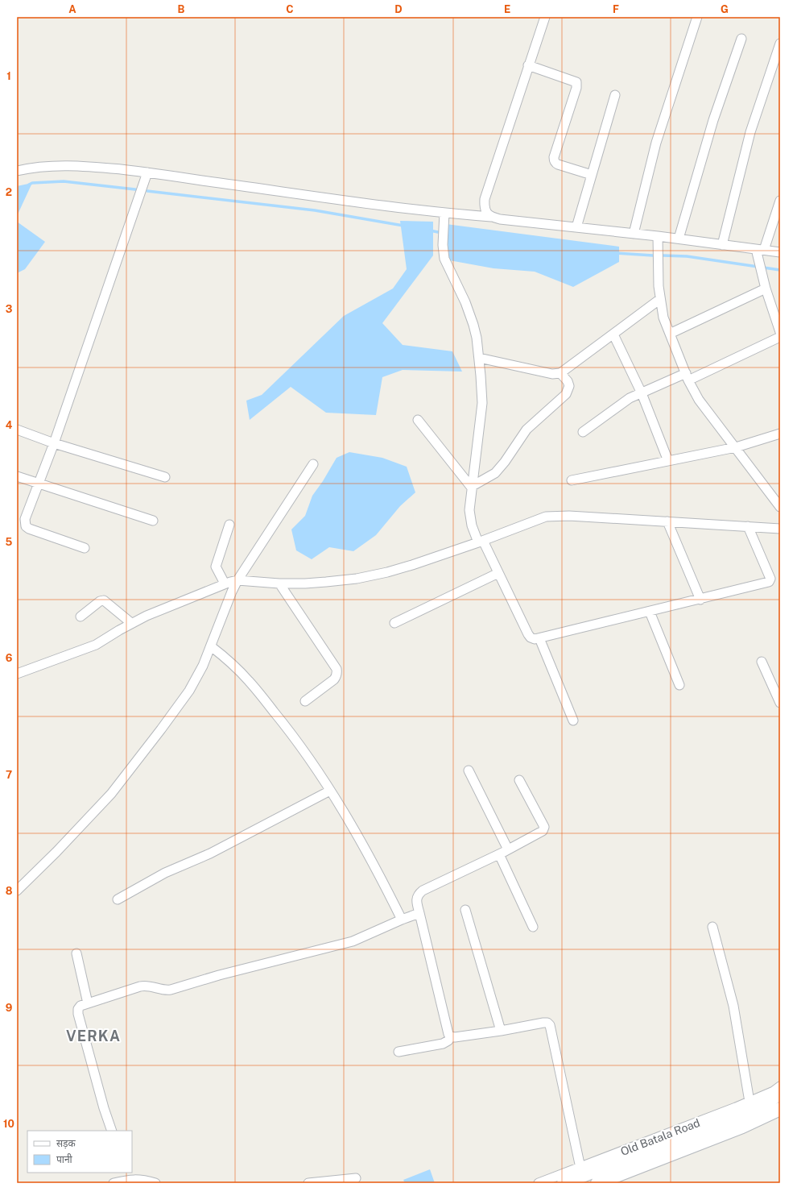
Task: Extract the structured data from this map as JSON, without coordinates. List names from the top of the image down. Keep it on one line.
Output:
{"streets":{"street":["Old Batala Road"]},"districts":["VERKA"],"legend":["सड़क","पानी"],"grid":{"columns":["A","B","C","D","E","F","G"],"rows":["1","2","3","4","5","6","7","8","9","10"]}}
